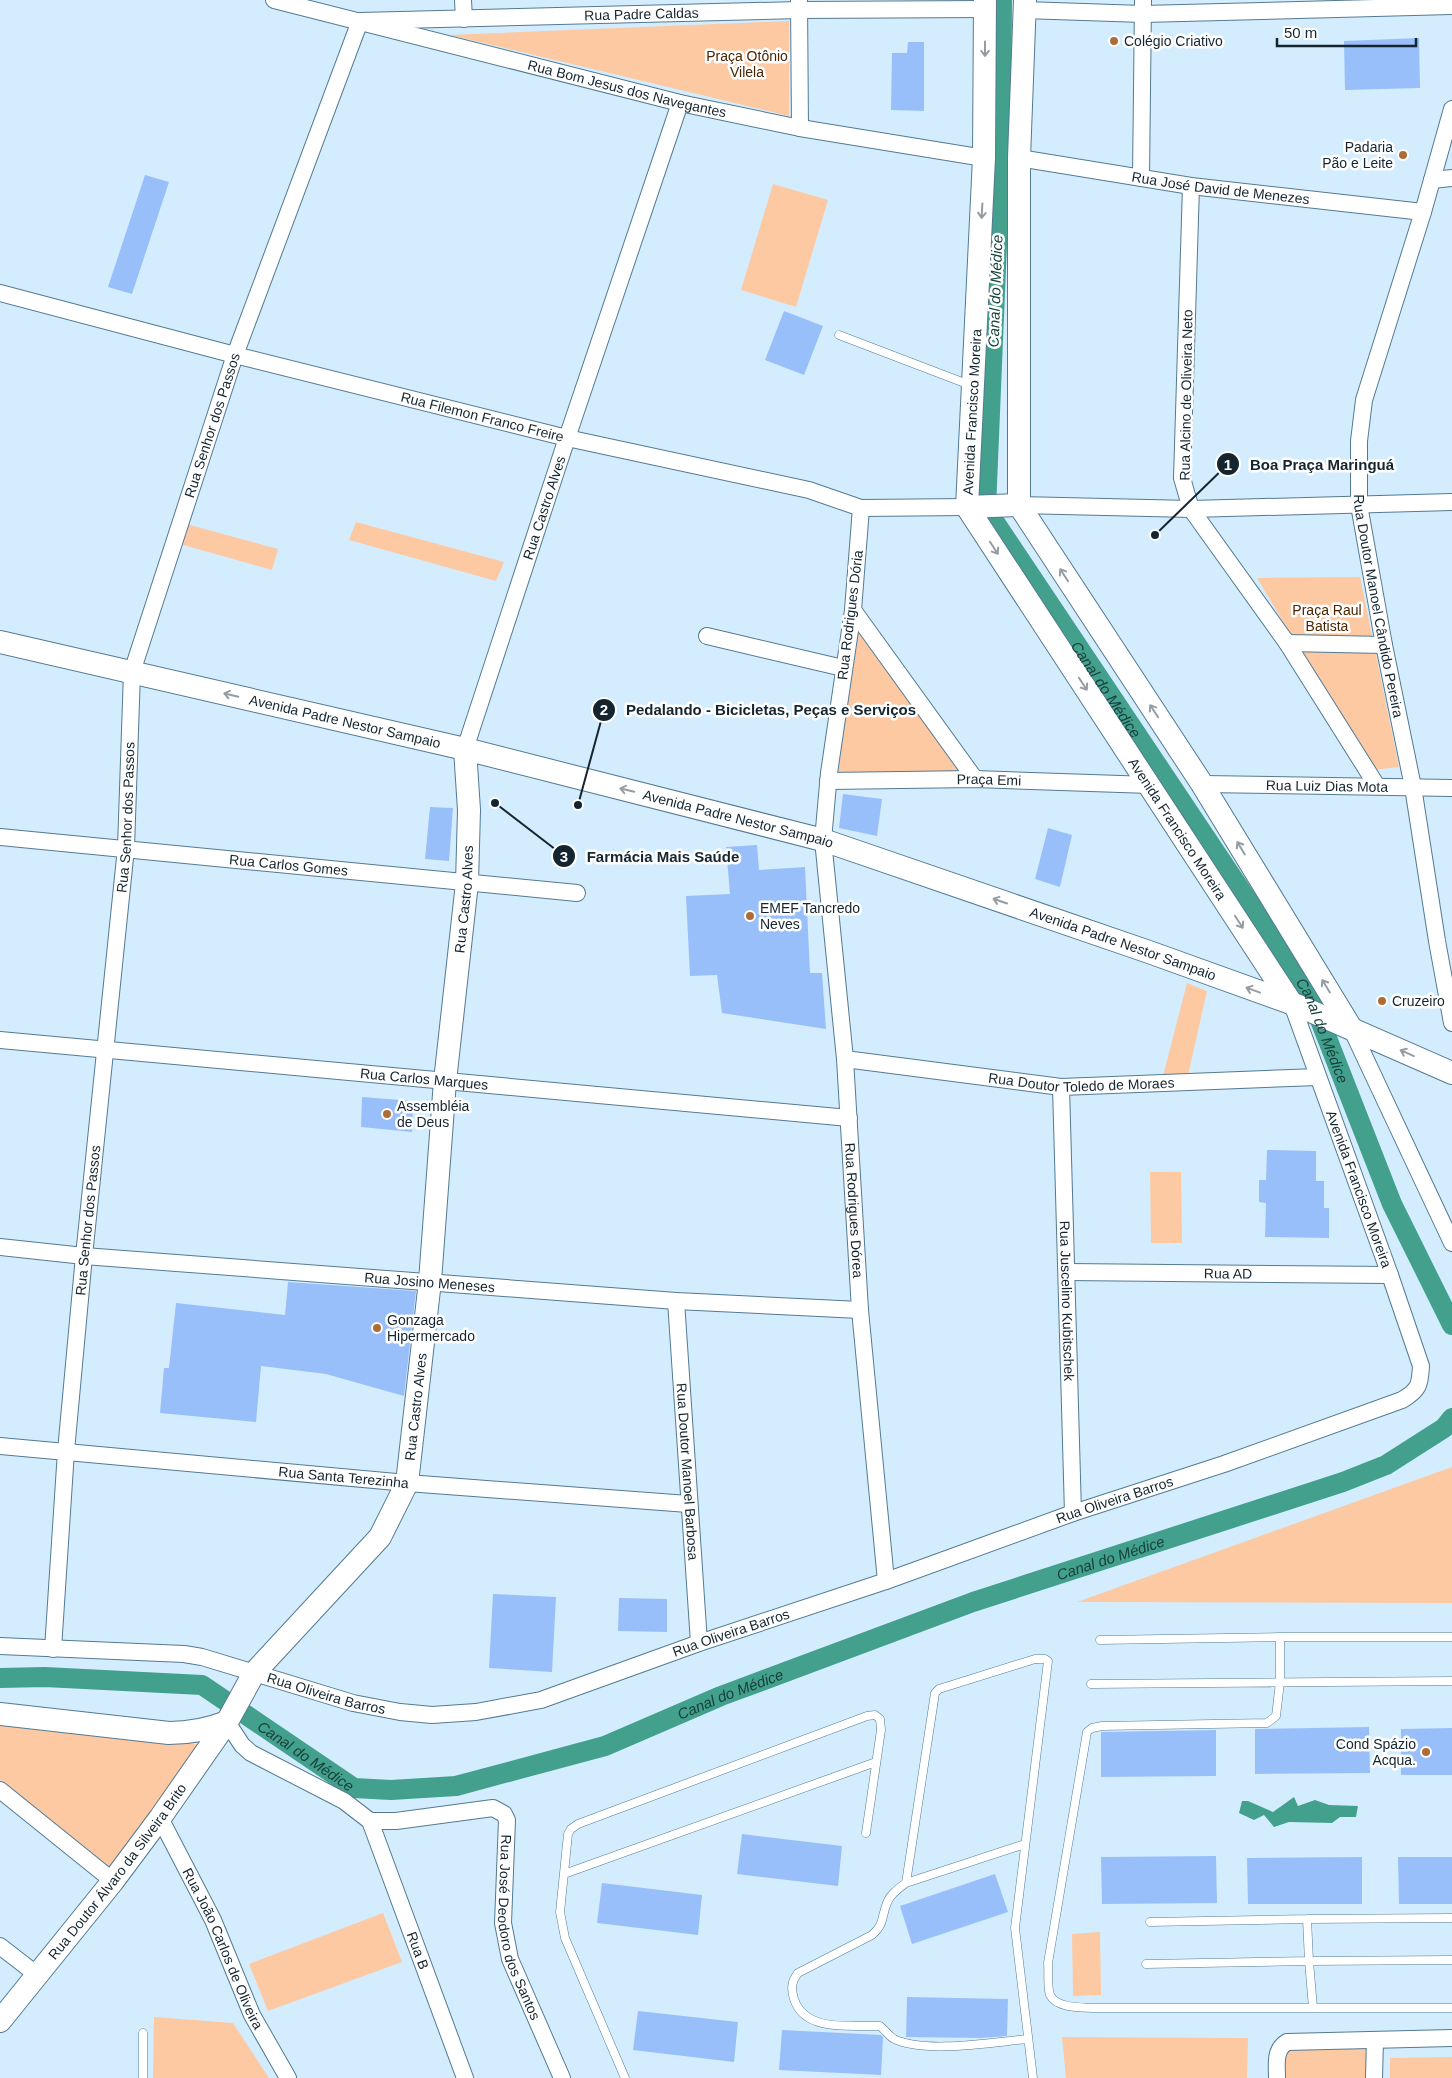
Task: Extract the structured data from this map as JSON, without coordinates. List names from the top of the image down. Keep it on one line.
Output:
{"streets":{"street":["Rua Padre Caldas","Rua Bom Jesus dos Navegantes","Rua José David de Menezes","Rua Alcino de Oliveira Neto","Avenida Francisco Moreira","Rua Filemon Franco Freire","Rua Senhor dos Passos","Rua Castro Alves","Rua Doutor Manoel Cândido Pereira","Rua Rodrigues Dória","Avenida Padre Nestor Sampaio","Praça Emi","Rua Luiz Dias Mota","Rua Carlos Gomes","Rua Carlos Marques","Rua Doutor Toledo de Moraes","Rua Rodrigues Dórea","Rua AD","Rua Josino Meneses","Rua Juscelino Kubitschek","Rua Doutor Manoel Barbosa","Rua Santa Terezinha","Rua Oliveira Barros","Rua Doutor Álvaro da Silveira Brito","Rua José Deodoro dos Santos","Rua João Carlos de Oliveira","Rua B"]},"crossings":[["Rua Padre Caldas","Rua Bom Jesus dos Navegantes"],["Rua Padre Caldas","Avenida Francisco Moreira"],["Rua Padre Caldas","Rua Senhor dos Passos"],["Rua Bom Jesus dos Navegantes","Avenida Francisco Moreira"],["Rua Bom Jesus dos Navegantes","Rua Senhor dos Passos"],["Rua Bom Jesus dos Navegantes","Rua Castro Alves"],["Rua José David de Menezes","Rua Alcino de Oliveira Neto"],["Rua José David de Menezes","Rua Doutor Manoel Cândido Pereira"],["Rua Alcino de Oliveira Neto","Rua Luiz Dias Mota"],["Avenida Francisco Moreira","Rua Filemon Franco Freire"],["Avenida Francisco Moreira","Avenida Padre Nestor Sampaio"],["Avenida Francisco Moreira","Praça Emi"],["Avenida Francisco Moreira","Rua Doutor Toledo de Moraes"],["Avenida Francisco Moreira","Rua AD"],["Avenida Francisco Moreira","Rua Oliveira Barros"],["Rua Filemon Franco Freire","Rua Senhor dos Passos"],["Rua Filemon Franco Freire","Rua Castro Alves"],["Rua Filemon Franco Freire","Rua Rodrigues Dória"],["Rua Senhor dos Passos","Avenida Padre Nestor Sampaio"],["Rua Senhor dos Passos","Rua Carlos Gomes"],["Rua Senhor dos Passos","Rua Carlos Marques"],["Rua Senhor dos Passos","Rua Josino Meneses"],["Rua Senhor dos Passos","Rua Santa Terezinha"],["Rua Senhor dos Passos","Rua Oliveira Barros"],["Rua Castro Alves","Avenida Padre Nestor Sampaio"],["Rua Castro Alves","Rua Carlos Gomes"],["Rua Castro Alves","Rua Carlos Marques"],["Rua Castro Alves","Rua Josino Meneses"],["Rua Castro Alves","Rua Santa Terezinha"],["Rua Castro Alves","Rua Oliveira Barros"],["Rua Castro Alves","Rua Doutor Álvaro da Silveira Brito"],["Rua Doutor Manoel Cândido Pereira","Rua Luiz Dias Mota"],["Rua Rodrigues Dória","Avenida Padre Nestor Sampaio"],["Rua Rodrigues Dória","Praça Emi"],["Rua Rodrigues Dória","Rua Rodrigues Dórea"],["Avenida Padre Nestor Sampaio","Rua Rodrigues Dórea"],["Rua Carlos Marques","Rua Rodrigues Dórea"],["Rua Doutor Toledo de Moraes","Rua Rodrigues Dórea"],["Rua Doutor Toledo de Moraes","Rua Juscelino Kubitschek"],["Rua Rodrigues Dórea","Rua Josino Meneses"],["Rua Rodrigues Dórea","Rua Oliveira Barros"],["Rua AD","Rua Juscelino Kubitschek"],["Rua Josino Meneses","Rua Doutor Manoel Barbosa"],["Rua Juscelino Kubitschek","Rua Oliveira Barros"],["Rua Doutor Manoel Barbosa","Rua Santa Terezinha"],["Rua Doutor Manoel Barbosa","Rua Oliveira Barros"],["Rua Oliveira Barros","Rua Doutor Álvaro da Silveira Brito"],["Rua Doutor Álvaro da Silveira Brito","Rua João Carlos de Oliveira"],["Rua José Deodoro dos Santos","Rua B"]],"one_way":["Avenida Padre Nestor Sampaio"],"water":["Canal do Médice"],"parks":["Praça Otônio Vilela","Praça Raul Batista"],"places":["Colégio Criativo","Padaria Pão e Leite","Boa Praça Maringuá","Farmácia Mais Saúde","Pedalando - Bicicletas, Peças e Serviços","EMEF Tancredo Neves","Cruzeiro","Assembléia de Deus","Gonzaga Hipermercado","Cond Spázio Acqua."],"scale_bar":"50 m"}
